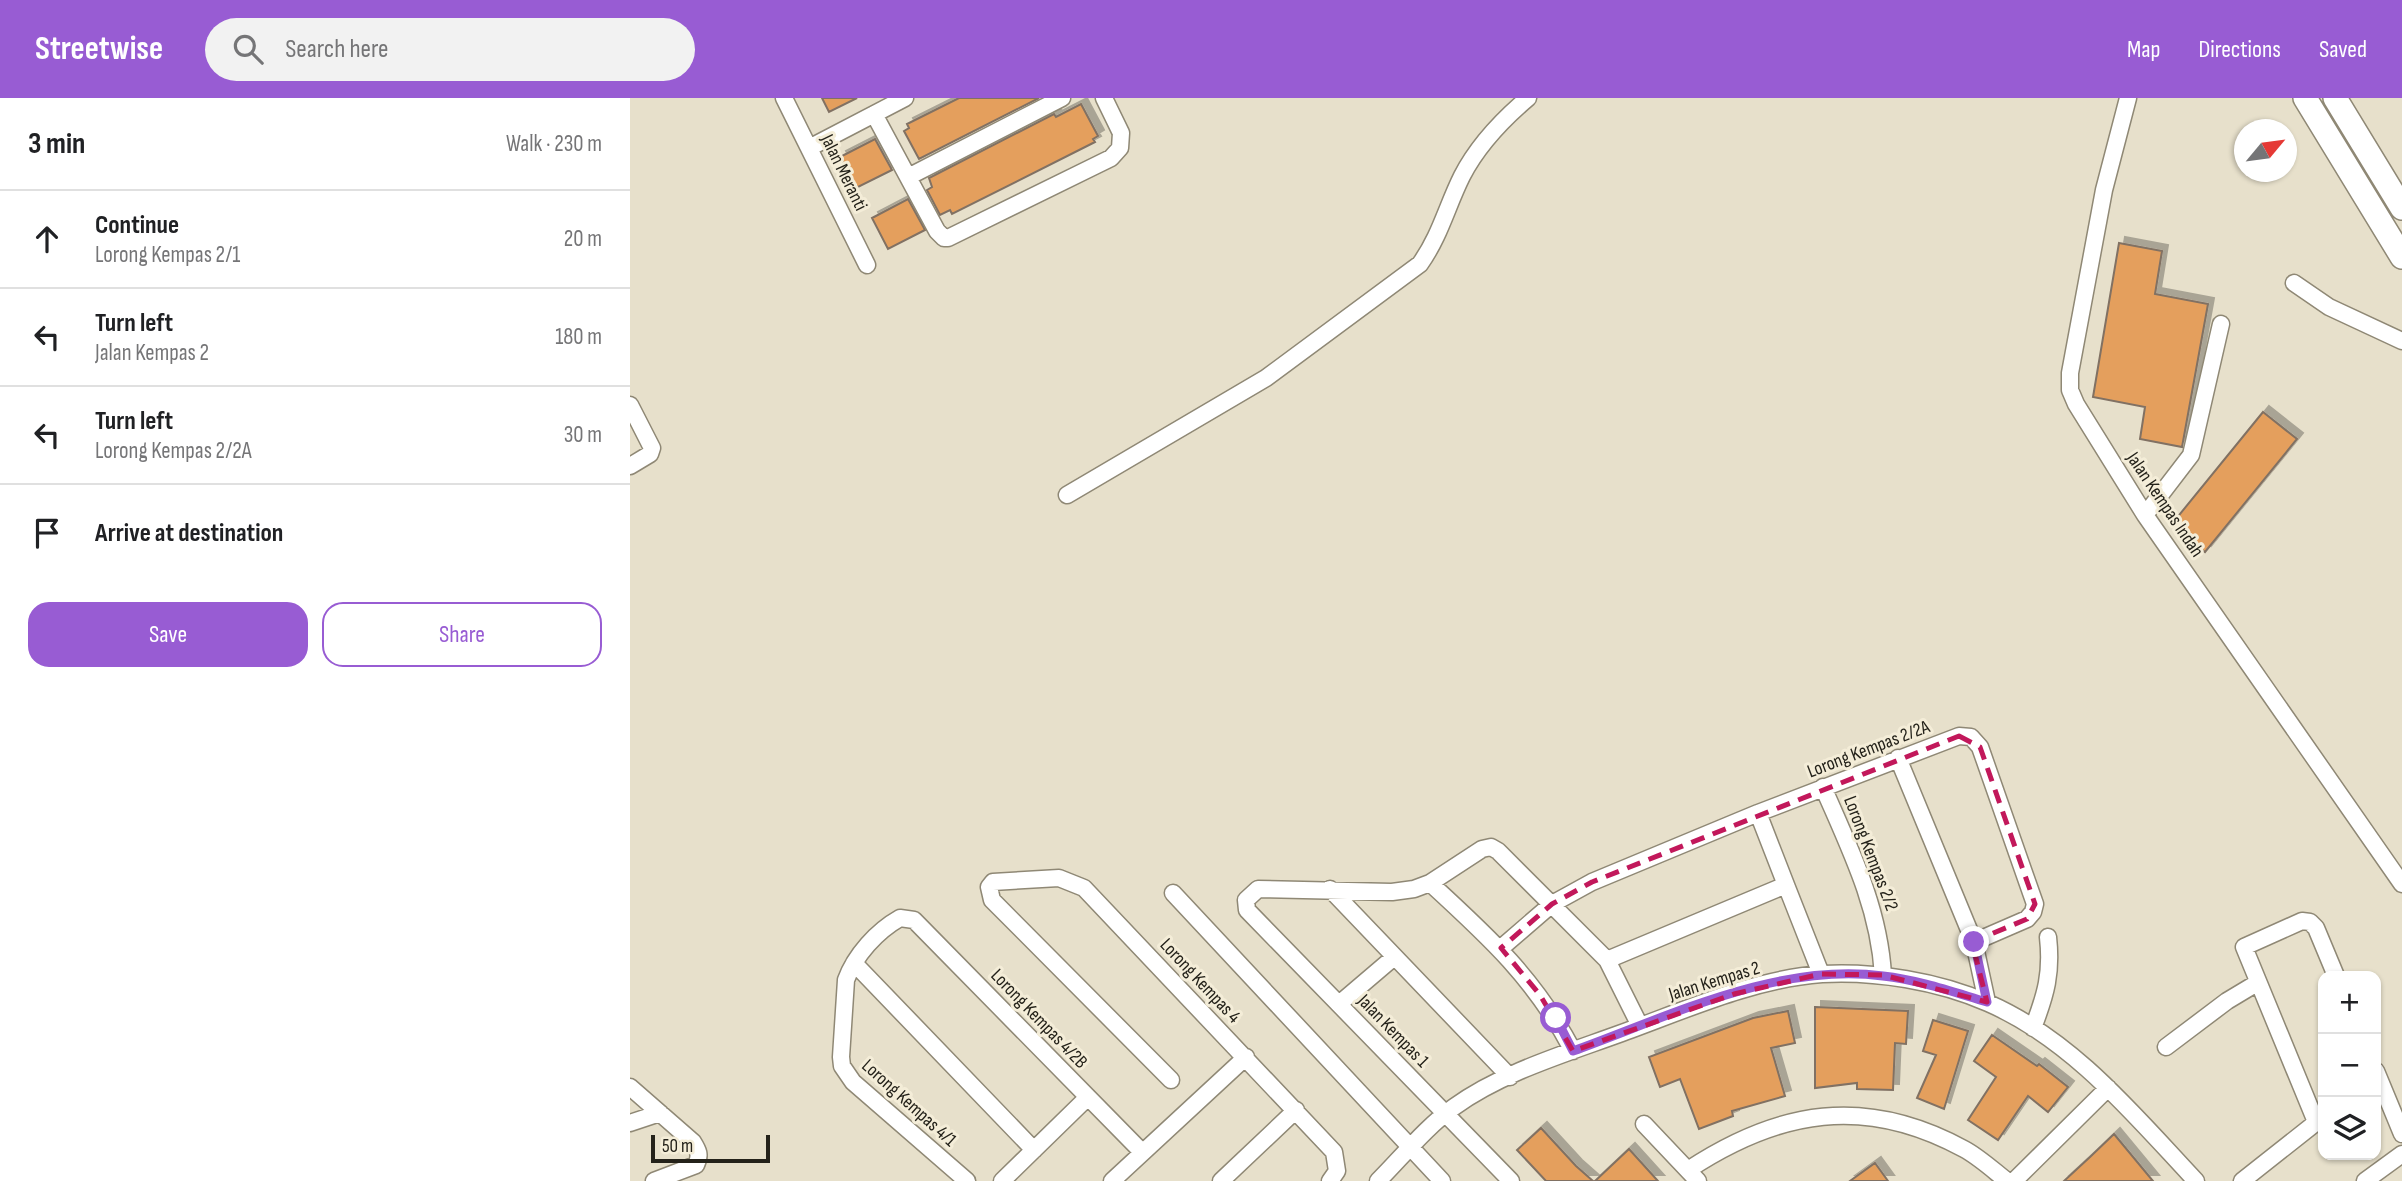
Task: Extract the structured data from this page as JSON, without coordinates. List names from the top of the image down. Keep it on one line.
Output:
{"streets":{"street":["Jalan Meranti","Jalan Kempas Indah","Lorong Kempas 2/2A","Lorong Kempas 2/2","Lorong Kempas 4","Jalan Kempas 2","Lorong Kempas 4/2B","Jalan Kempas 1","Lorong Kempas 4/1"]},"crossings":[["Lorong Kempas 2/2A","Lorong Kempas 2/2"],["Lorong Kempas 2/2","Jalan Kempas 2"],["Jalan Kempas 2","Jalan Kempas 1"],["Lorong Kempas 4/2B","Lorong Kempas 4/1"]],"scale_bar":"50 m","north":"top right","page":{"header":"Streetwise","search":"Search here","nav":["Map","Directions","Saved"],"heading":["3 min","Walk · 230 m"],"list":[["Continue","Lorong Kempas 2/1","20 m"],["Turn left","Jalan Kempas 2","180 m"],["Turn left","Lorong Kempas 2/2A","30 m"],"Arrive at destination"],"buttons":["Save","Share"],"map_buttons":["+","−"],"scale":"50 m"}}
